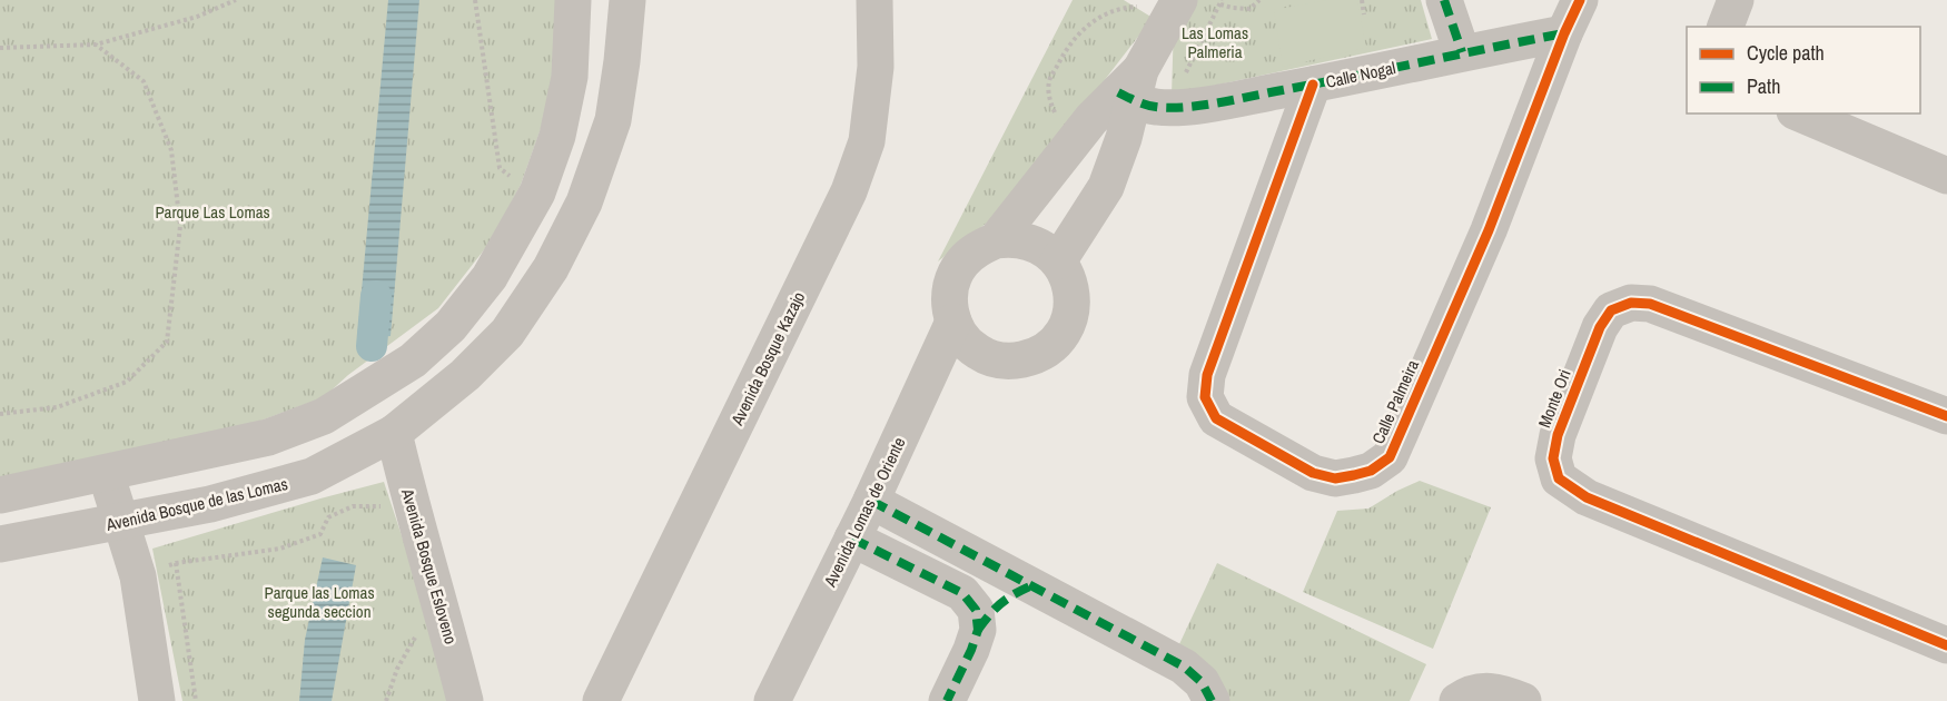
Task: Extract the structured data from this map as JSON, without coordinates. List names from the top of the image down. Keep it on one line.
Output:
{"streets":{"street":["Calle Nogal","Avenida Bosque Kazajo","Monte Ori","Calle Palmeira","Avenida Bosque de las Lomas","Avenida Lomas de Oriente","Avenida Bosque Esloveno"]},"crossings":[["Calle Nogal","Calle Palmeira"],["Avenida Bosque de las Lomas","Avenida Bosque Esloveno"]],"parks":["Las Lomas Palmeria","Parque Las Lomas","Parque las Lomas segunda seccion"],"legend":["Cycle path","Path"]}
